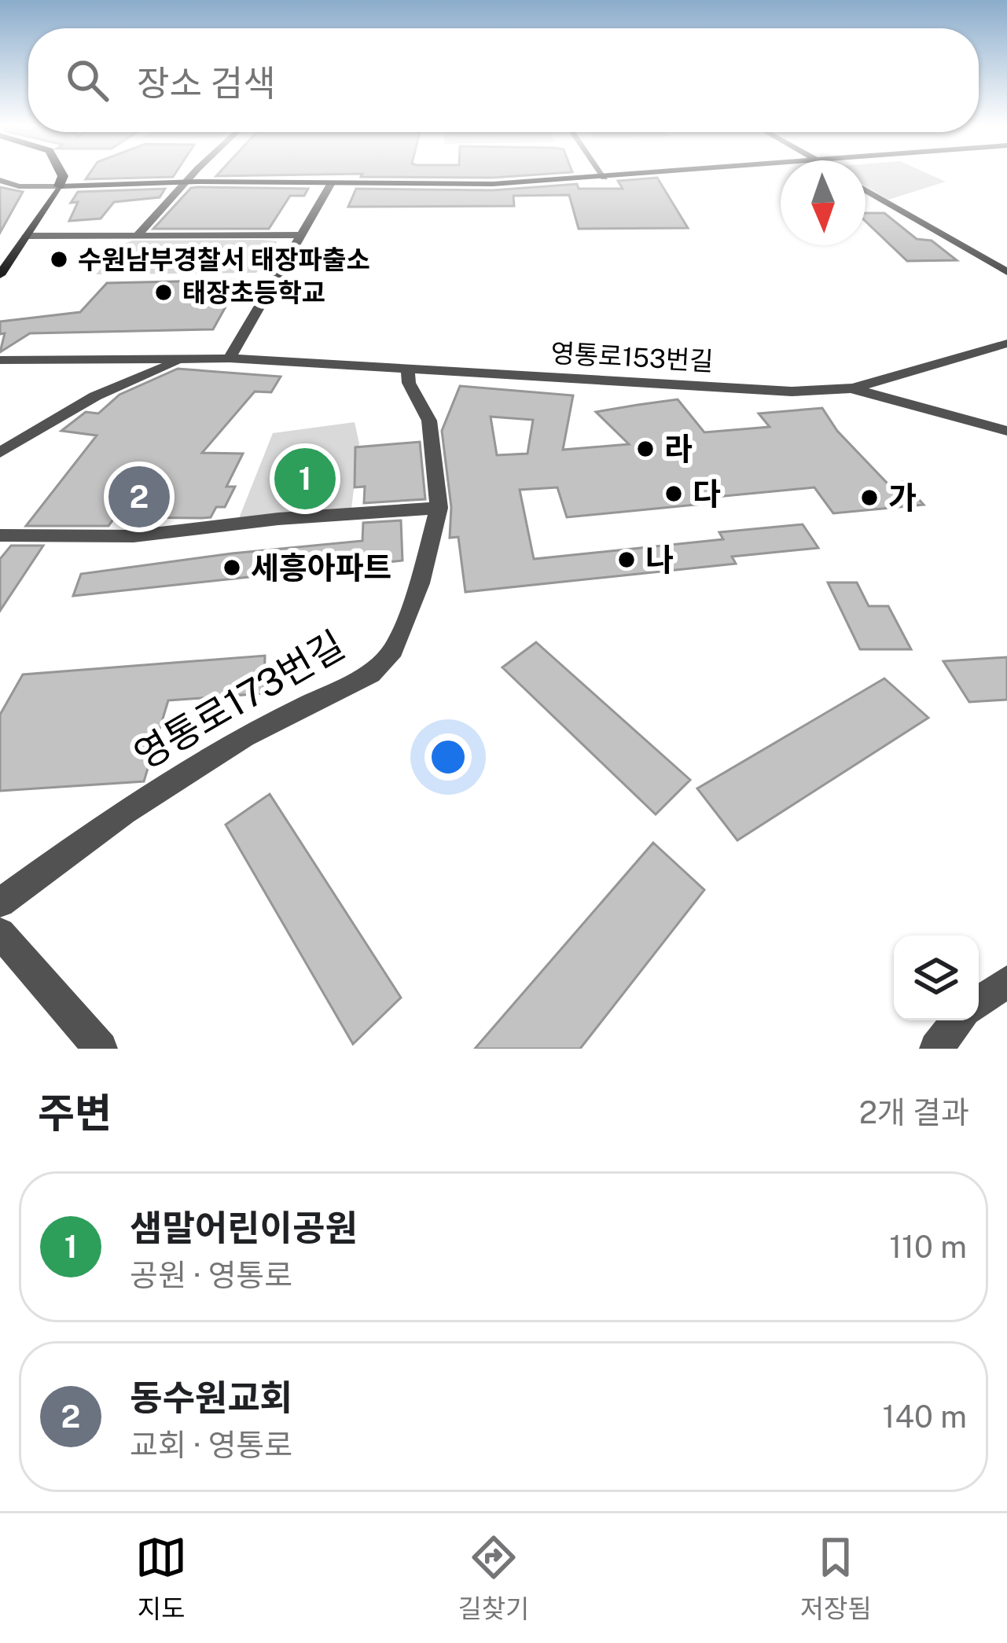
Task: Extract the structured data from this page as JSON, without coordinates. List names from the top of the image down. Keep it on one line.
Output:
{"streets":{"street":["영통로153번길","영통로173번길"]},"places":["수원남부경찰서 태장파출소","태장초등학교","라","다","가","나","세흥아파트"],"north":"bottom","page":{"search":"장소 검색","pins":["1","2"],"heading":["주변","2개 결과"],"list":[{"mark":"1","name":"샘말어린이공원","note":"공원 · 영통로","value":"110 m"},{"mark":"2","name":"동수원교회","note":"교회 · 영통로","value":"140 m"}],"nav":["지도","길찾기","저장됨"]}}
